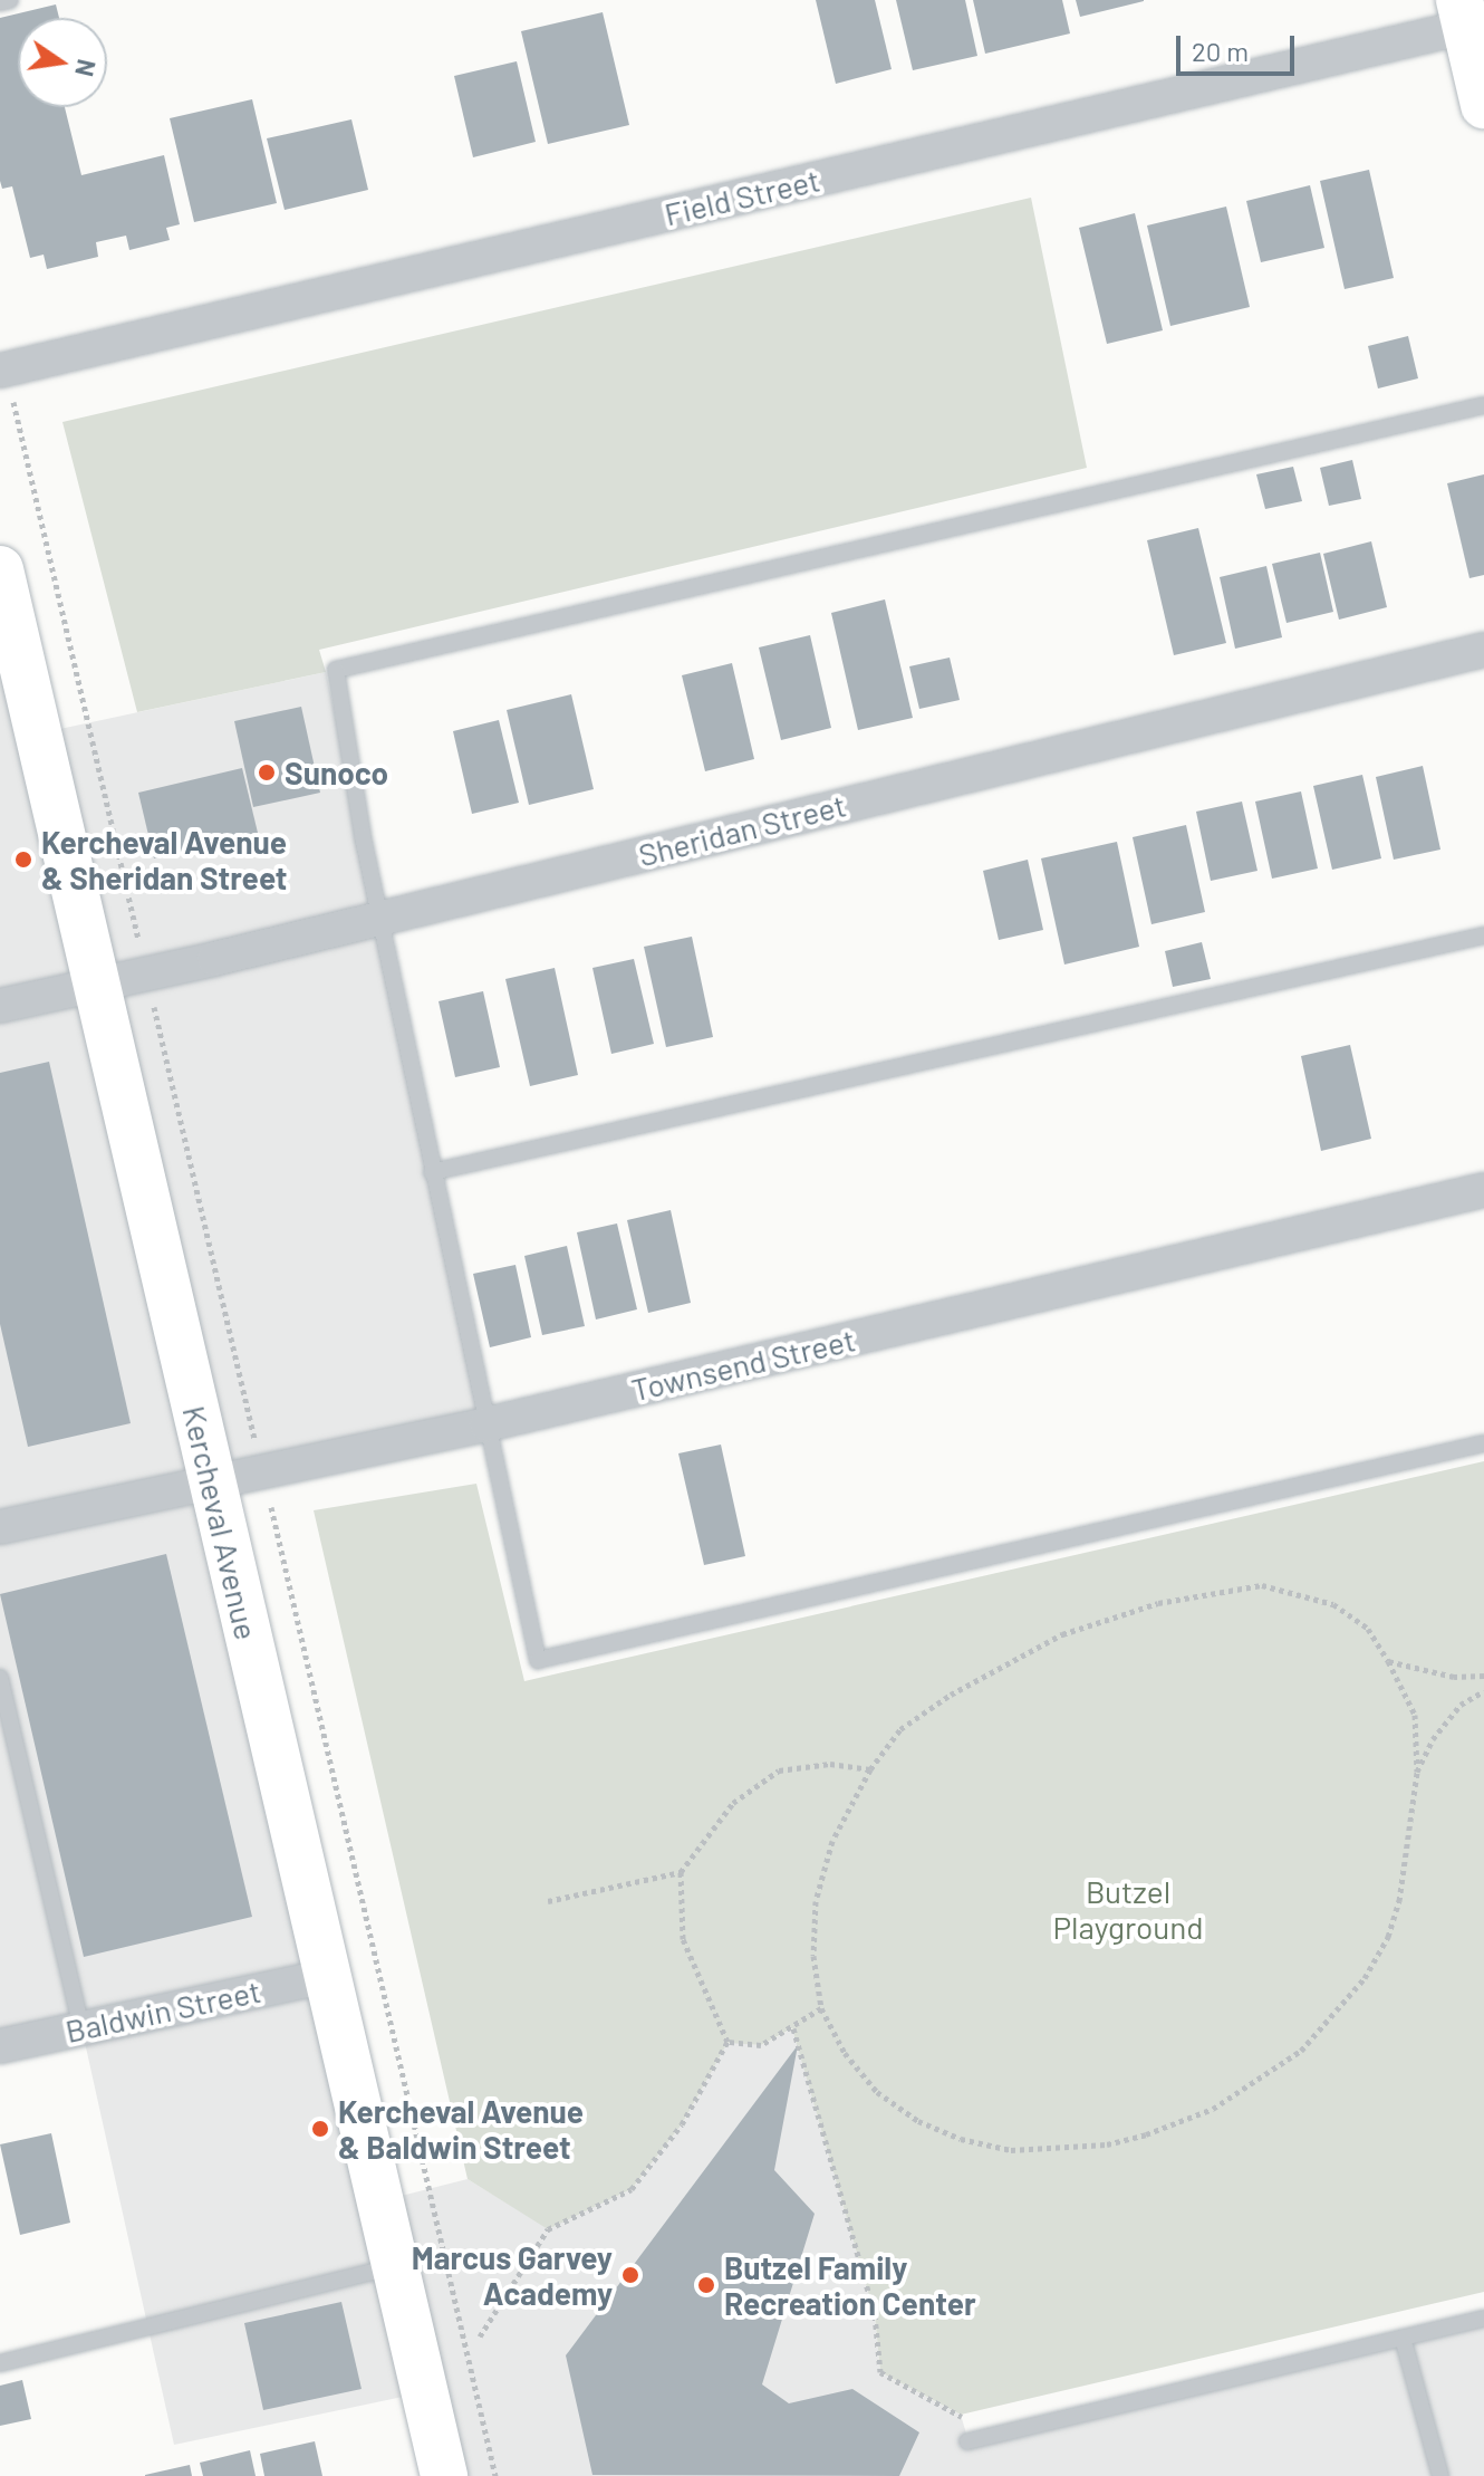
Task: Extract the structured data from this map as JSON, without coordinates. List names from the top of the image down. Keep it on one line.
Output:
{"streets":{"street":["Field Street","Sheridan Street","Townsend Street","Kercheval Avenue","Baldwin Street"]},"crossings":[["Sheridan Street","Kercheval Avenue"],["Townsend Street","Kercheval Avenue"],["Kercheval Avenue","Baldwin Street"]],"parks":["Butzel Playground"],"places":["Sunoco","Kercheval Avenue & Sheridan Street","Kercheval Avenue & Baldwin Street","Marcus Garvey Academy","Butzel Family Recreation Center"],"scale_bar":"20 m","north":"right"}
